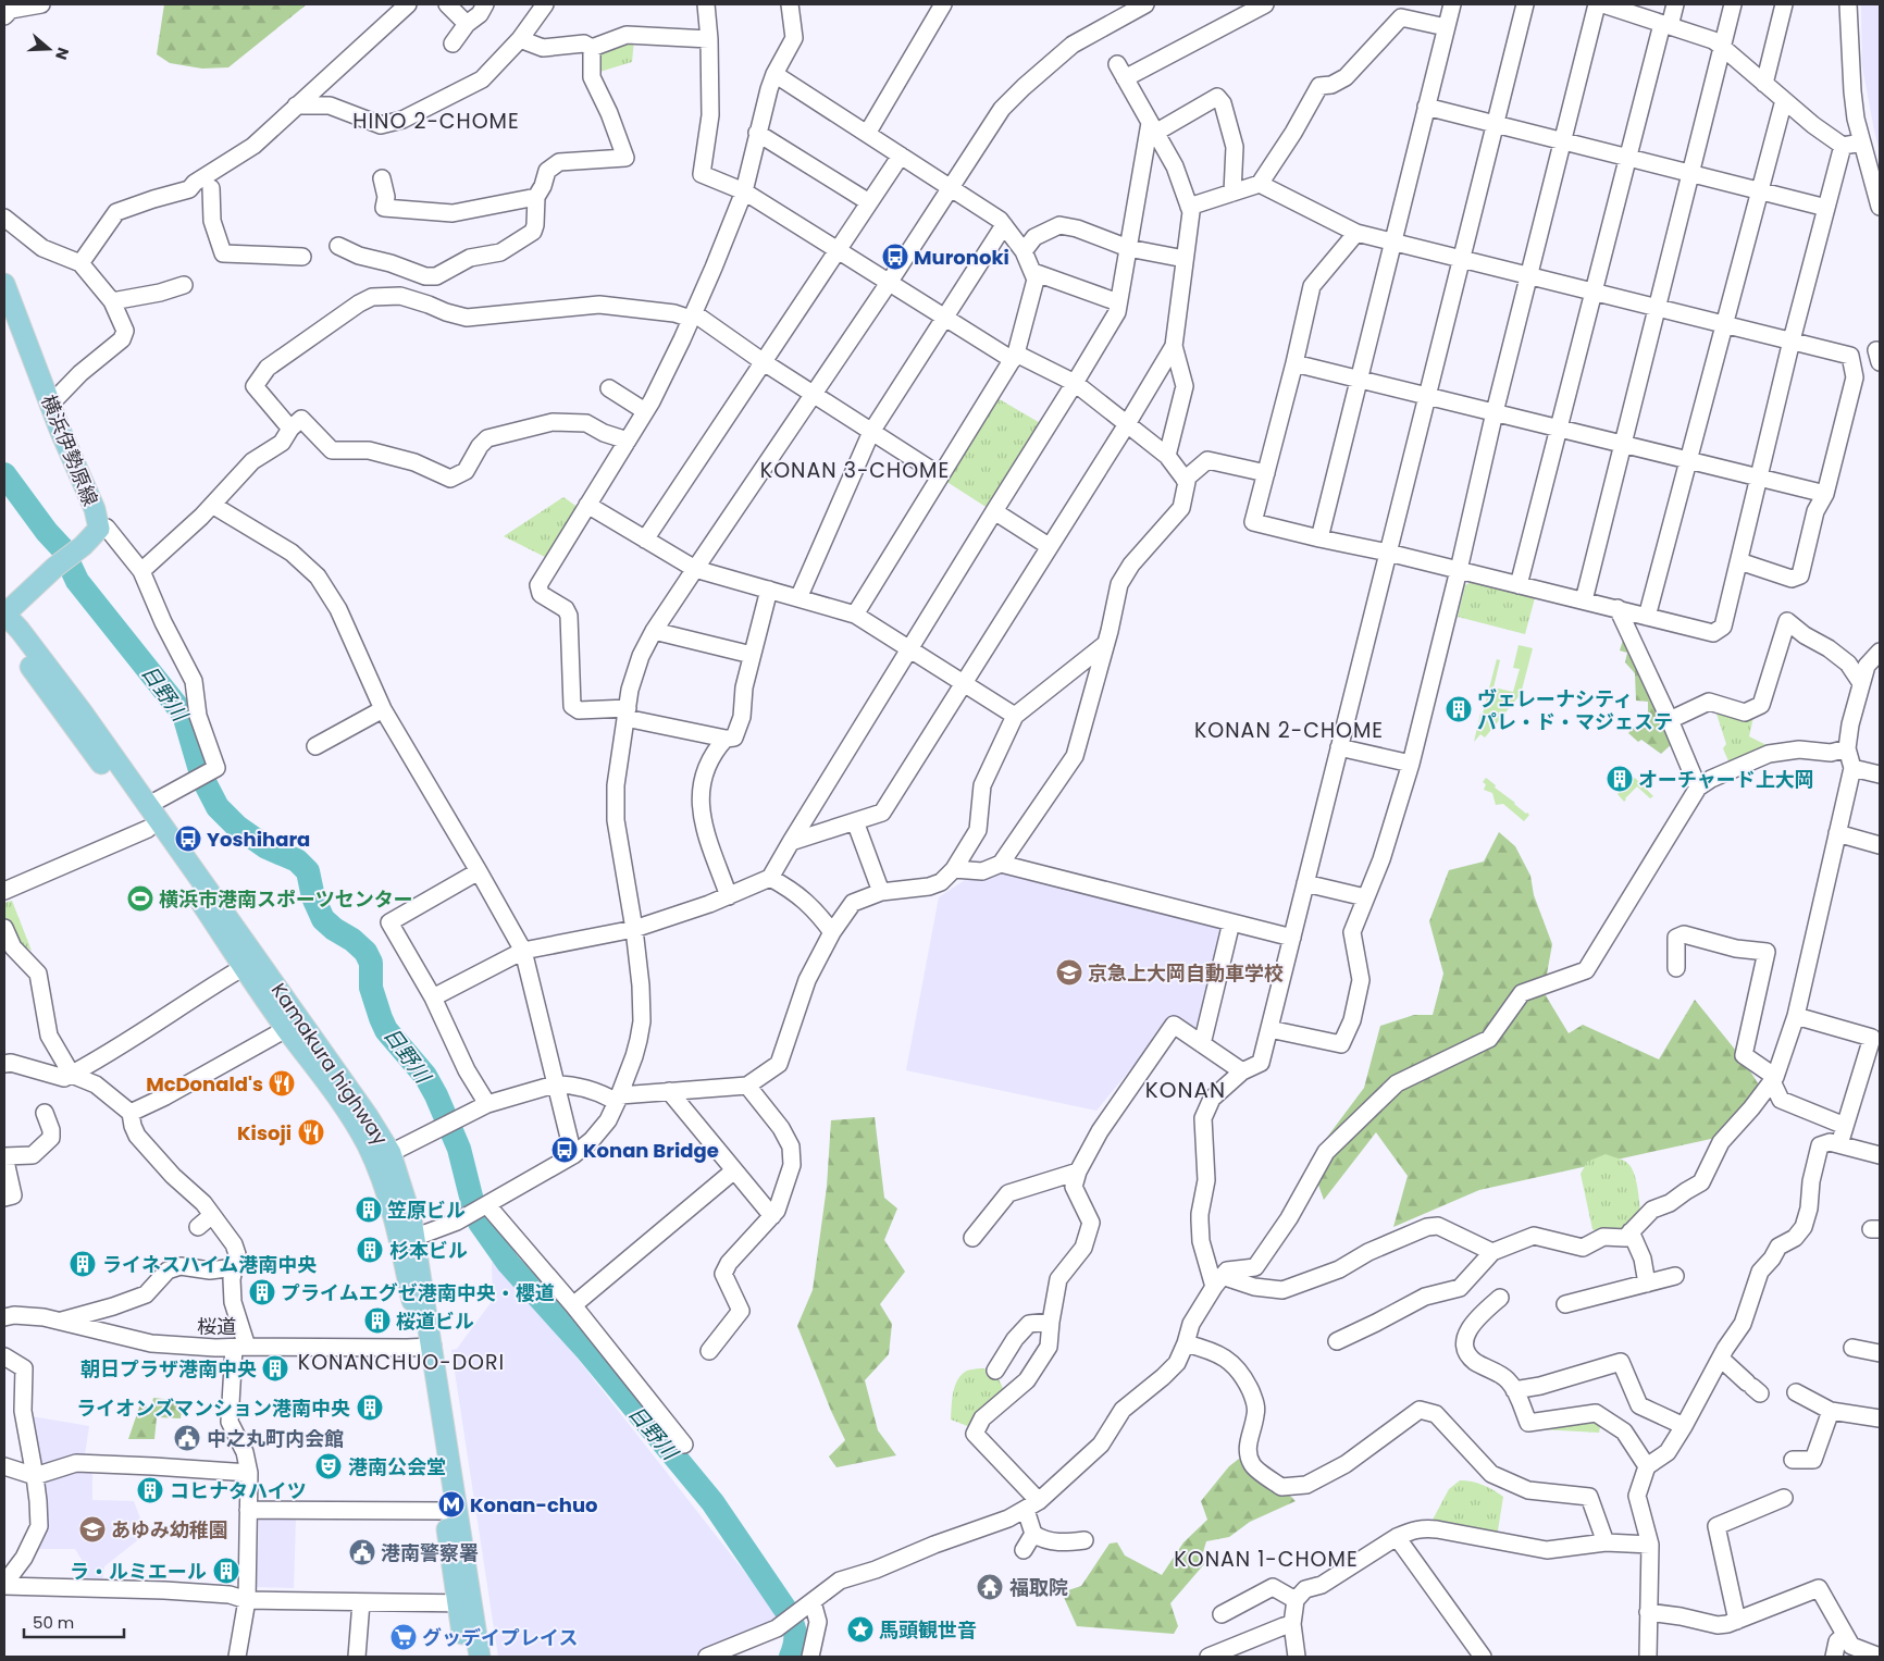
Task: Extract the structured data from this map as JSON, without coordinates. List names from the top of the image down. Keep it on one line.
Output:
{"streets":{"main road":["横浜伊勢原線","Kamakura highway"],"street":["桜道"]},"crossings":[["横浜伊勢原線","Kamakura highway"],["Kamakura highway","桜道"]],"districts":["HINO 2-CHOME","KONAN 3-CHOME","KONAN 2-CHOME","KONAN","KONANCHUO-DORI","KONAN 1-CHOME"],"water":["日野川"],"places":{"bus stop":["Muronoki","Yoshihara","Konan Bridge"],"building":["ヴェレーナシティ パレ・ド・マジェステ","オーチャード上大岡","笠原ビル","杉本ビル","ライネスハイム港南中央","プライムエグゼ港南中央・櫻道","桜道ビル","朝日プラザ港南中央","ライオンズマンション港南中央","コヒナタハイツ","ラ・ルミエール"],"sports":["横浜市港南スポーツセンター"],"school or university":["京急上大岡自動車学校","あゆみ幼稚園"],"restaurant":["McDonald's","Kisoji"],"public building":["中之丸町内会館","港南警察署"],"theatre":["港南公会堂"],"metro station":["Konan-chuo"],"temple":["福取院"],"place":["馬頭観世音"],"supermarket":["グッデイプレイス"]},"scale_bar":"50 m","north":"right"}
